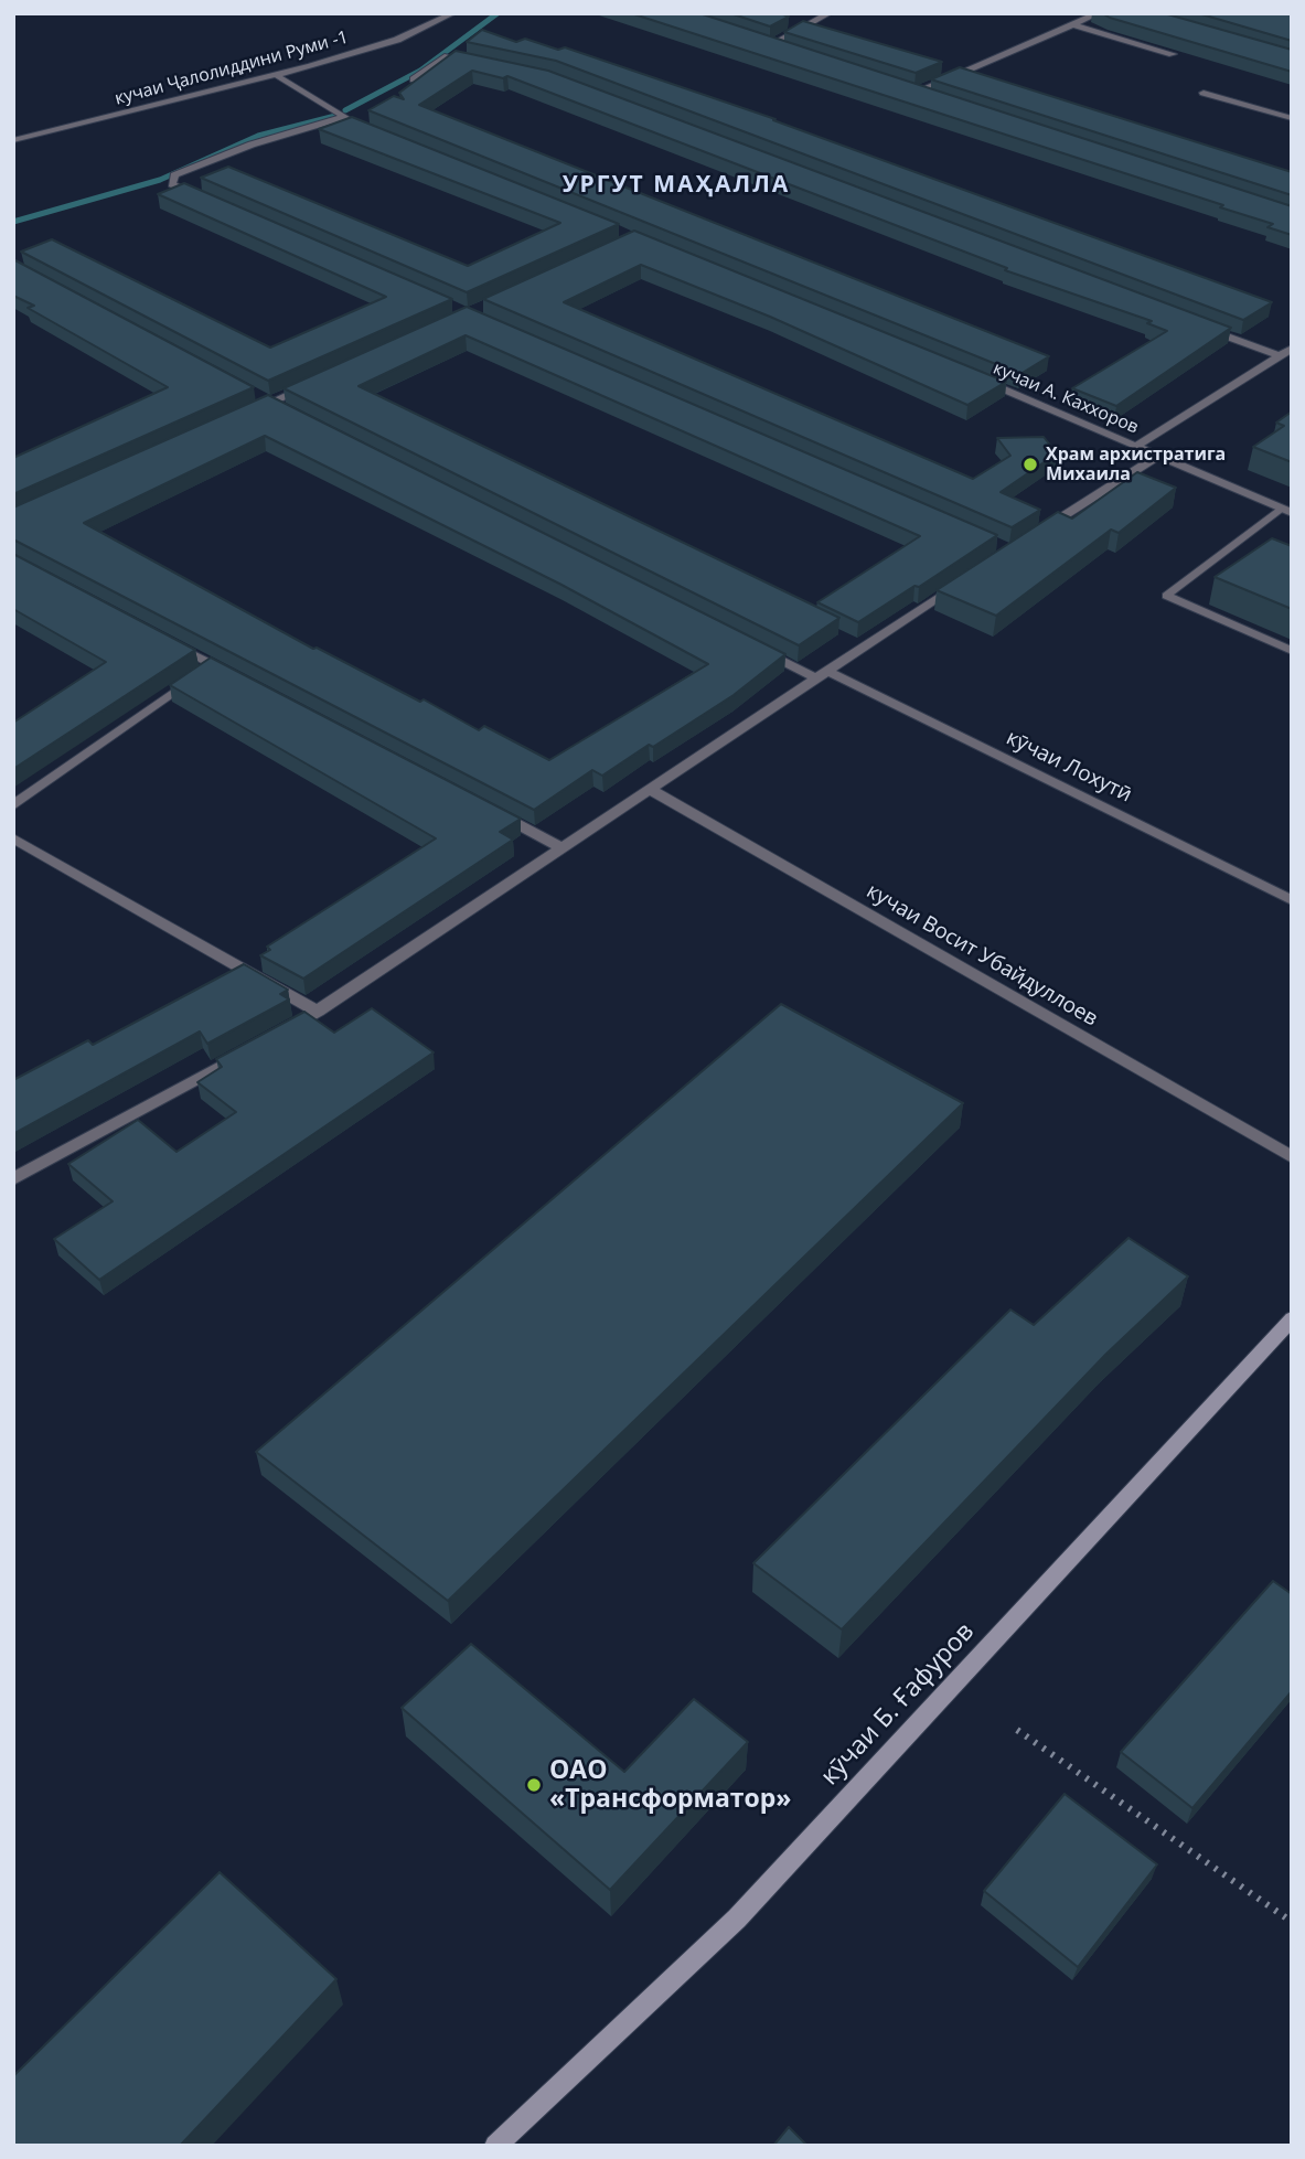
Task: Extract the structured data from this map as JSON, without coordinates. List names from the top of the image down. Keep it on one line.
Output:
{"streets":{"street":["кучаи Ҷалолиддини Руми -1","кучаи А. Каххоров","кӯчаи Лохутӣ","кучаи Восит Убайдуллоев","кӯчаи Б. Ғафуров"]},"districts":["УРГУТ МАҲАЛЛА"],"places":["Храм архистратига Михаила","ОАО «Трансформатор»"]}
